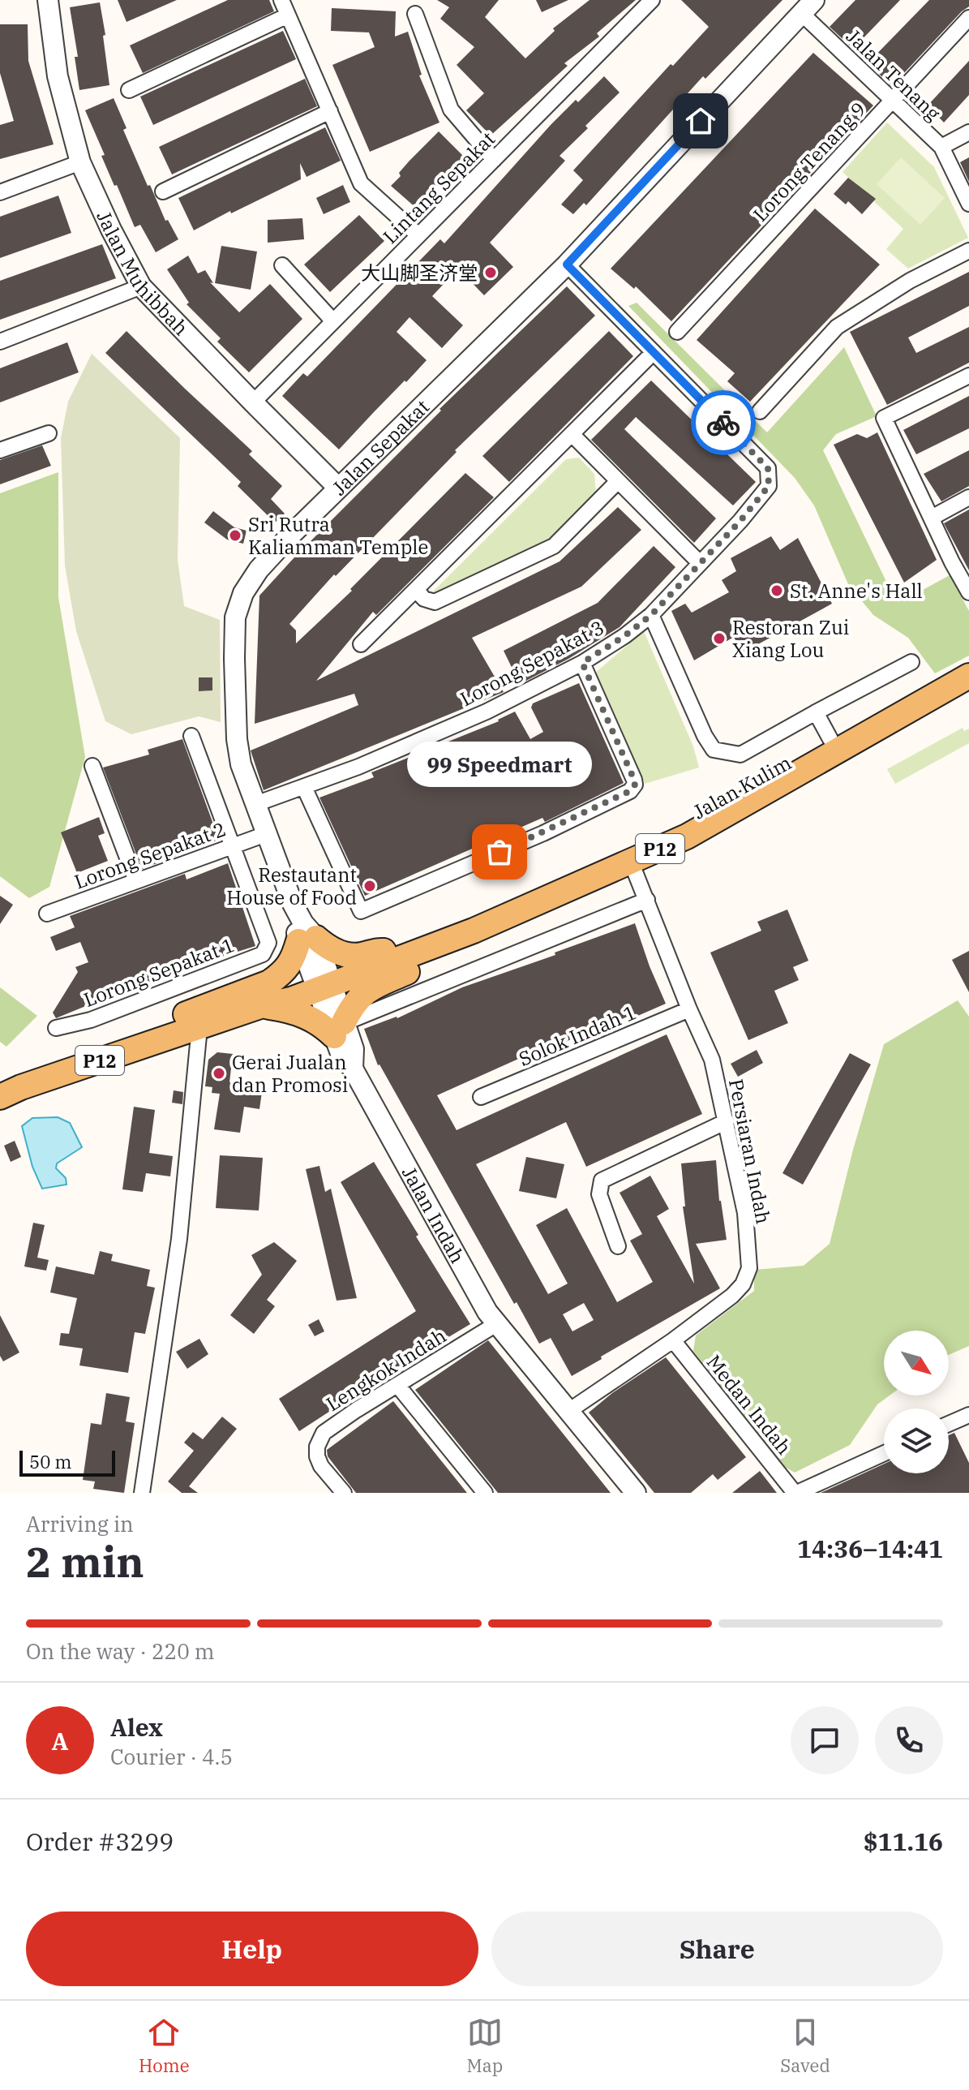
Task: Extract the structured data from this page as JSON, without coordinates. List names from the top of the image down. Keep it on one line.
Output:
{"streets":{"main road":["Jalan Kulim","P12"],"street":["Jalan Tenang","Lorong Tenang 9","Lintang Sepakat","Jalan Muhibbah","Jalan Sepakat","Lorong Sepakat 3","Lorong Sepakat 2","Lorong Sepakat 1","Solok Indah 1","Persiaran Indah","Jalan Indah","Lengkok Indah","Medan Indah"]},"crossings":[["Jalan Tenang","Lorong Tenang 9"],["Jalan Tenang","Jalan Sepakat"],["Lintang Sepakat","Jalan Muhibbah"],["Jalan Muhibbah","Jalan Sepakat"],["Jalan Sepakat","Lorong Sepakat 3"],["Jalan Sepakat","Jalan Kulim"],["Jalan Sepakat","Lorong Sepakat 2"],["Jalan Sepakat","Jalan Indah"],["Jalan Kulim","Persiaran Indah"],["Jalan Kulim","Jalan Indah"],["Lorong Sepakat 2","Lorong Sepakat 1"],["Solok Indah 1","Persiaran Indah"],["Persiaran Indah","Jalan Indah"],["Persiaran Indah","Medan Indah"],["Jalan Indah","Lengkok Indah"]],"places":["大山脚圣济堂","Sri Rutra Kaliamman Temple","St. Anne's Hall","Restoran Zui Xiang Lou","99 Speedmart","Restautant House of Food","Gerai Jualan dan Promosi"],"scale_bar":"50 m","north":"bottom right","page":{"bubble":"99 Speedmart","scale":"50 m","heading":["2 min","Arriving in","14:36–14:41"],"panel":["Alex","Courier · 4.5","Order #3299","$11.16"],"bar":"On the way · 220 m","round":"A","buttons":["Help","Share"],"tabs":["Home","Map","Saved"]}}
